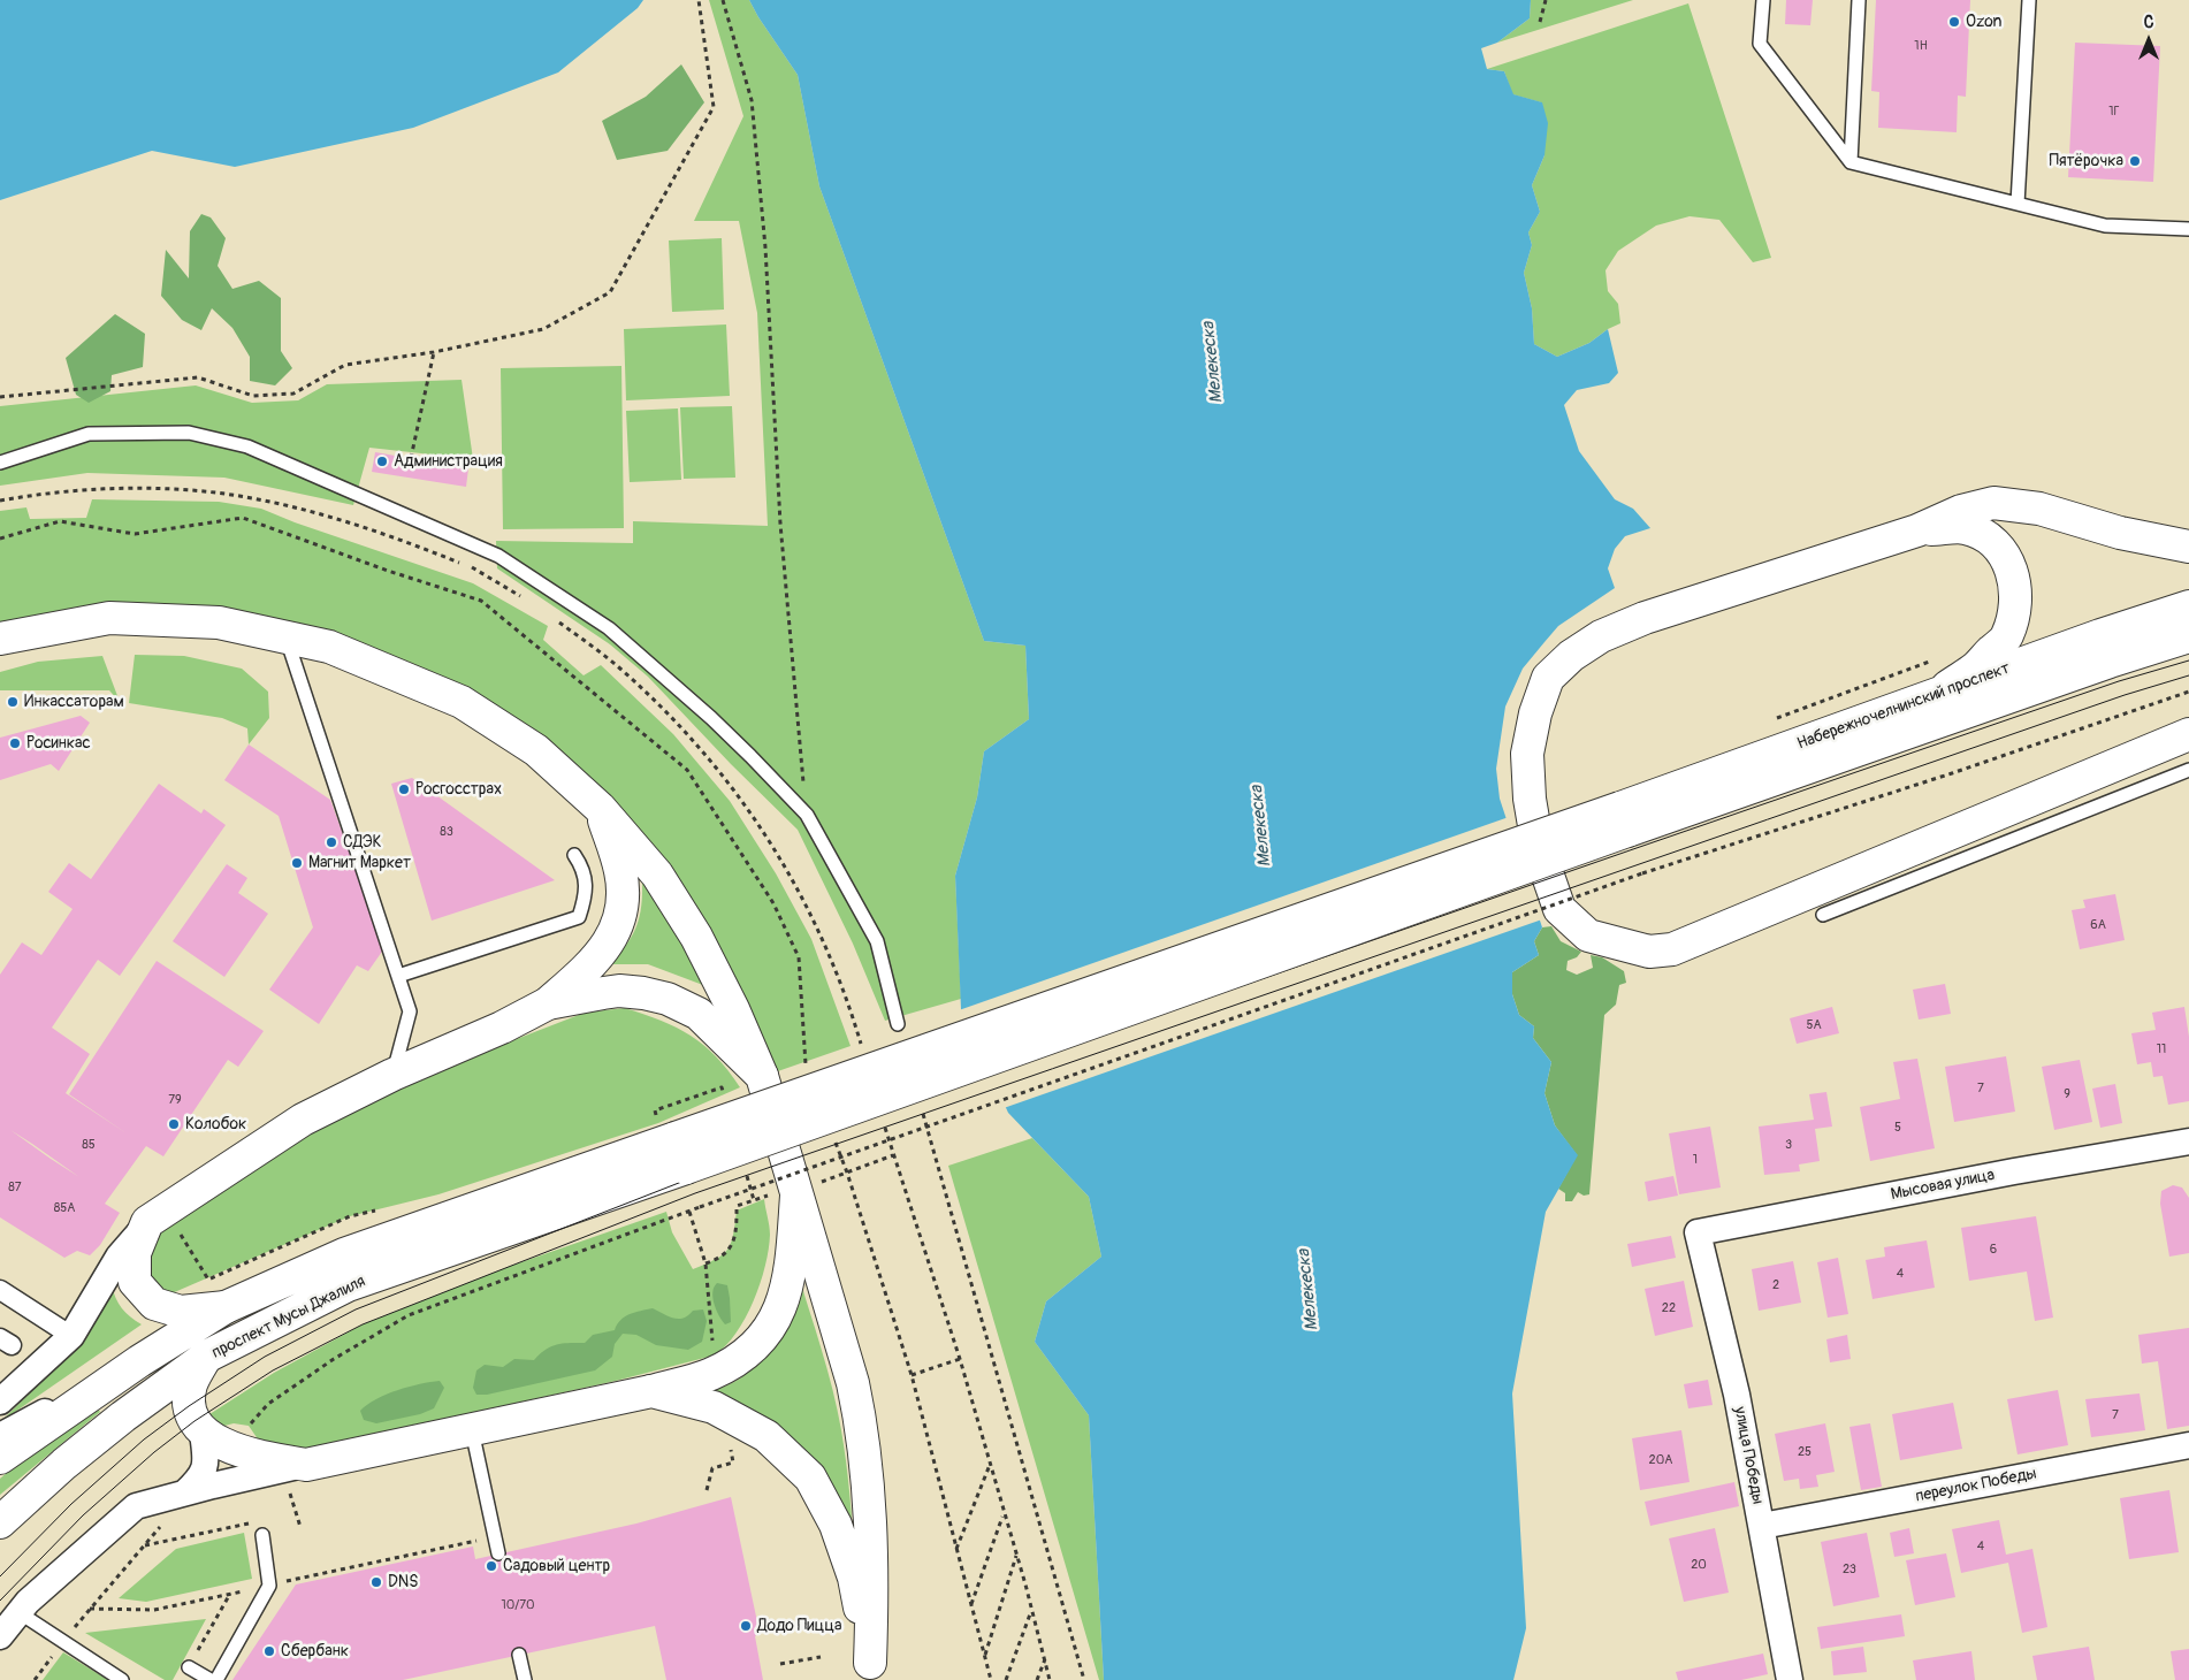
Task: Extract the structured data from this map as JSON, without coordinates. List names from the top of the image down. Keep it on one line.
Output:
{"streets":{"main road":["Набережночелнинский проспект","проспект Мусы Джалиля"],"street":["Мысовая улица","улица Победы","переулок Победы"]},"crossings":[["Набережночелнинский проспект","проспект Мусы Джалиля"],["Мысовая улица","улица Победы"],["улица Победы","переулок Победы"]],"water":["Мелекеска"],"places":["Ozon","Пятёрочка","Администрация","Инкассаторам","Росинкас","Росгосстрах","СДЭК","Магнит Маркет","Колобок","Садовый центр","DNS","Додо Пицца","Сбербанк"],"house_numbers":["1Н","1Г","83","6А","5А","11","7","9","79","5","85","3","1","87","85А","6","4","2","22","7","25","20А","4","20","23","10/70"],"north":"top"}
